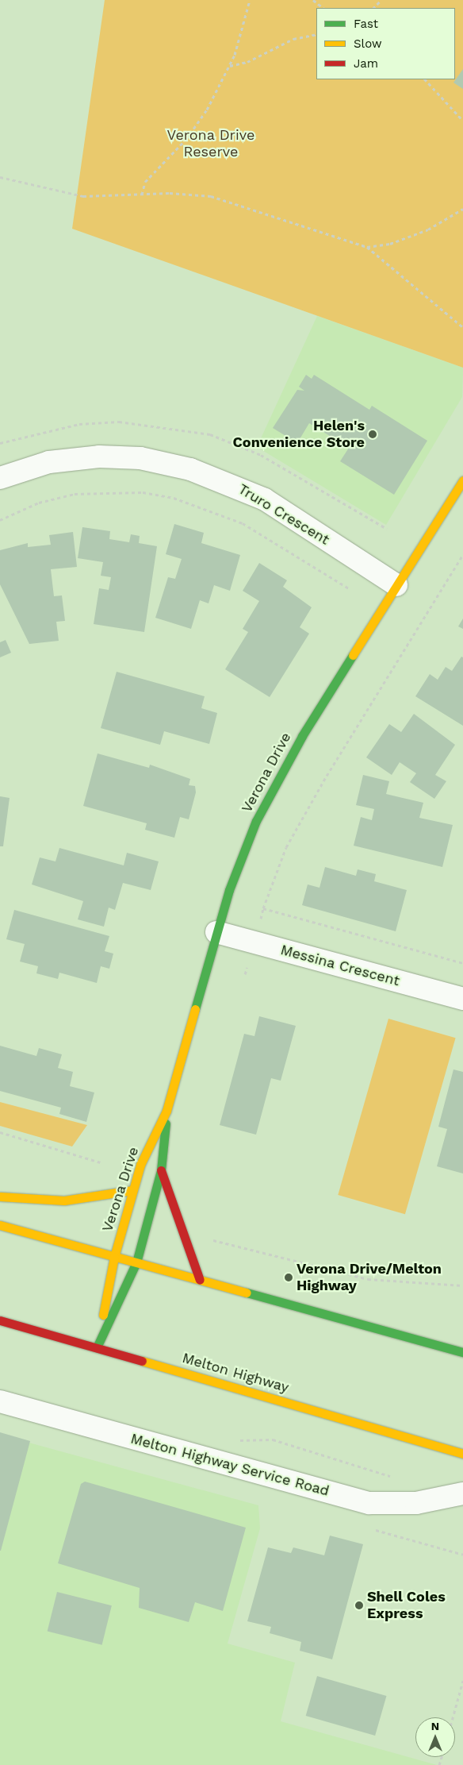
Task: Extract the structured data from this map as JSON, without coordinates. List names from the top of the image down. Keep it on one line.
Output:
{"streets":{"main road":["Verona Drive","Melton Highway"],"street":["Truro Crescent","Messina Crescent","Melton Highway Service Road"]},"crossings":[["Truro Crescent","Verona Drive"],["Verona Drive","Messina Crescent"],["Verona Drive","Melton Highway"]],"parks":["Verona Drive Reserve"],"places":["Helen's Convenience Store","Verona Drive/Melton Highway","Shell Coles Express"],"legend":["Fast","Slow","Jam"],"north":"top"}
